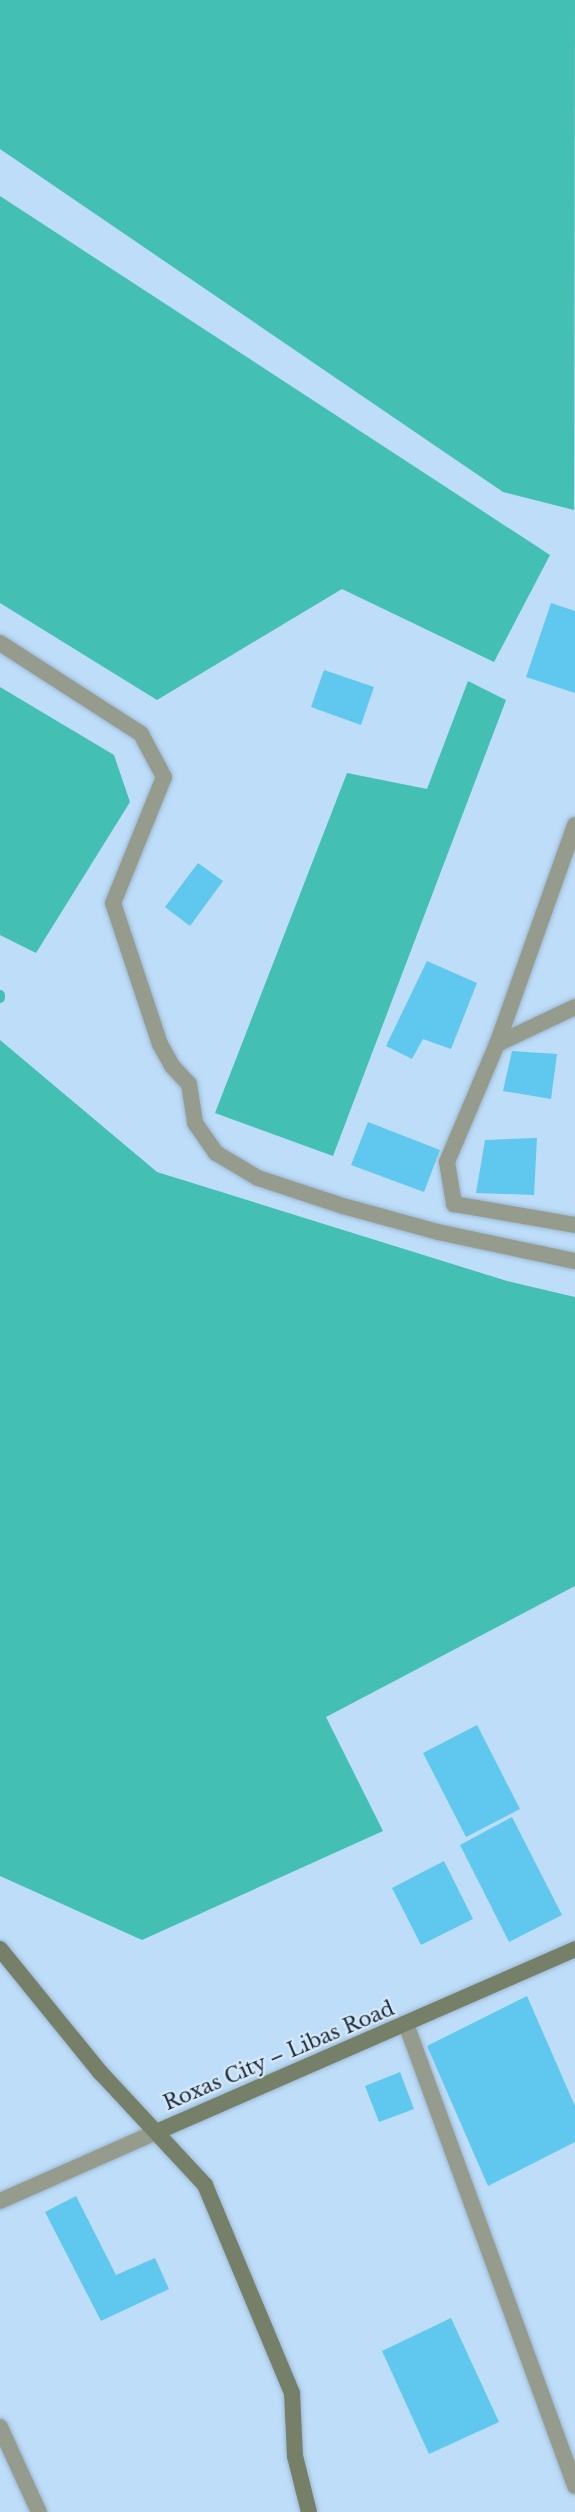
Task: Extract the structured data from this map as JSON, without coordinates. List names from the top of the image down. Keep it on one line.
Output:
{"streets":{"main road":["Roxas City – Libas Road"]}}
